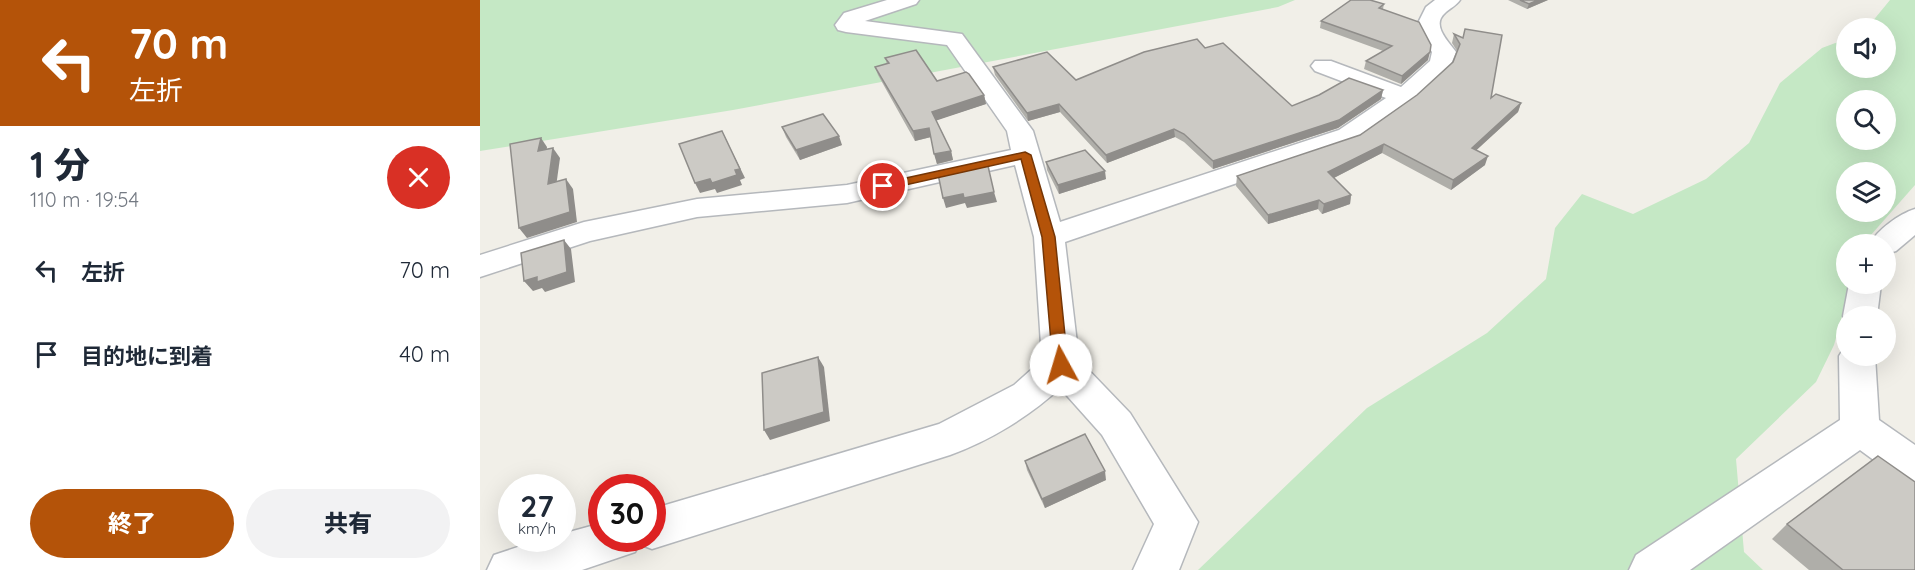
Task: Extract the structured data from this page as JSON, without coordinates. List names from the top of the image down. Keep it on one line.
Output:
{"page":{"turn":["70 m","左折"],"map_buttons":["+","−"],"heading":["1 分","110 m · 19:54"],"list":[{"name":"左折","value":"70 m"},{"name":"目的地に到着","value":"40 m"}],"speed":"27 km/h","limit":"30","buttons":["終了","共有"]}}
